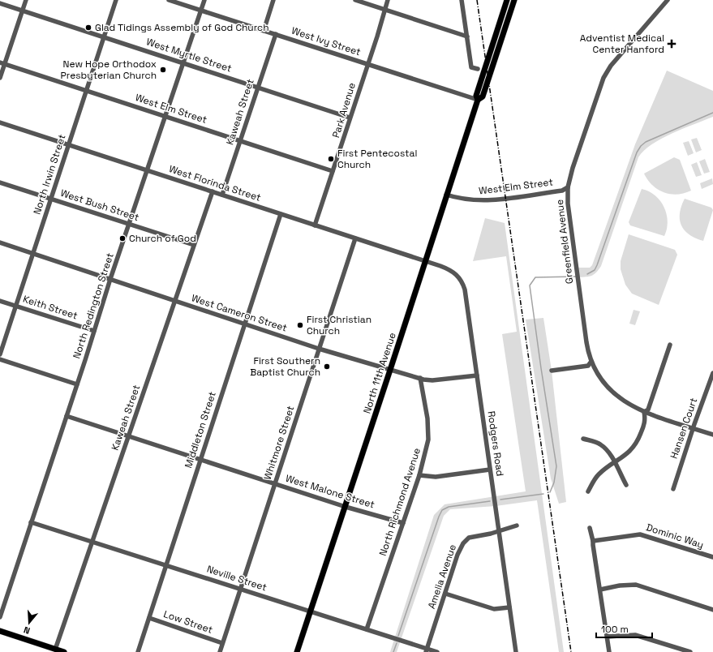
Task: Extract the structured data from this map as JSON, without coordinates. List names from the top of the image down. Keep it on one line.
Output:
{"streets":{"main road":["North 11th Avenue"],"street":["West Ivy Street","West Myrtle Street","West Elm Street","Park Avenue","Kaweah Street","North Irwin Street","West Florinda Street","West Bush Street","Greenfield Avenue","North Redington Street","Keith Street","West Cameron Street","Hansen Court","Middleton Street","Whitmore Street","Rodgers Road","West Malone Street","North Richmond Avenue","Dominic Way","Amelia Avenue","Neville Street","Low Street"]},"crossings":[["West Ivy Street","Park Avenue"],["West Ivy Street","Kaweah Street"],["West Ivy Street","North Redington Street"],["West Ivy Street","North 11th Avenue"],["West Myrtle Street","Park Avenue"],["West Myrtle Street","Kaweah Street"],["West Myrtle Street","North Irwin Street"],["West Myrtle Street","North Redington Street"],["West Elm Street","Park Avenue"],["West Elm Street","Kaweah Street"],["West Elm Street","North Irwin Street"],["West Elm Street","Greenfield Avenue"],["West Elm Street","North Redington Street"],["West Elm Street","North 11th Avenue"],["Park Avenue","West Florinda Street"],["Kaweah Street","West Florinda Street"],["Kaweah Street","West Bush Street"],["Kaweah Street","West Cameron Street"],["Kaweah Street","West Malone Street"],["Kaweah Street","Neville Street"],["North Irwin Street","West Florinda Street"],["North Irwin Street","West Bush Street"],["North Irwin Street","Keith Street"],["North Irwin Street","West Cameron Street"],["West Florinda Street","North Redington Street"],["West Florinda Street","North 11th Avenue"],["West Florinda Street","Middleton Street"],["West Florinda Street","Whitmore Street"],["West Florinda Street","Rodgers Road"],["West Bush Street","North Redington Street"],["Greenfield Avenue","Hansen Court"],["North Redington Street","Keith Street"],["North Redington Street","West Cameron Street"],["North Redington Street","West Malone Street"],["North Redington Street","Neville Street"],["West Cameron Street","North 11th Avenue"],["West Cameron Street","Middleton Street"],["West Cameron Street","Whitmore Street"],["West Cameron Street","Rodgers Road"],["West Cameron Street","North Richmond Avenue"],["North 11th Avenue","Rodgers Road"],["North 11th Avenue","West Malone Street"],["North 11th Avenue","Neville Street"],["Middleton Street","West Malone Street"],["Middleton Street","Neville Street"],["Middleton Street","Low Street"],["Whitmore Street","West Malone Street"],["Whitmore Street","Neville Street"],["Whitmore Street","Low Street"],["Rodgers Road","Amelia Avenue"],["West Malone Street","North Richmond Avenue"],["North Richmond Avenue","Neville Street"],["Amelia Avenue","Neville Street"]],"places":{"other":["Glad Tidings Assembly of God Church","New Hope Orthodox Presbyterian Church","First Pentecostal Church","Church of God","First Christian Church","First Southern Baptist Church"],"health":["Adventist Medical Center Hanford"]},"scale_bar":"100 m","north":"bottom"}
